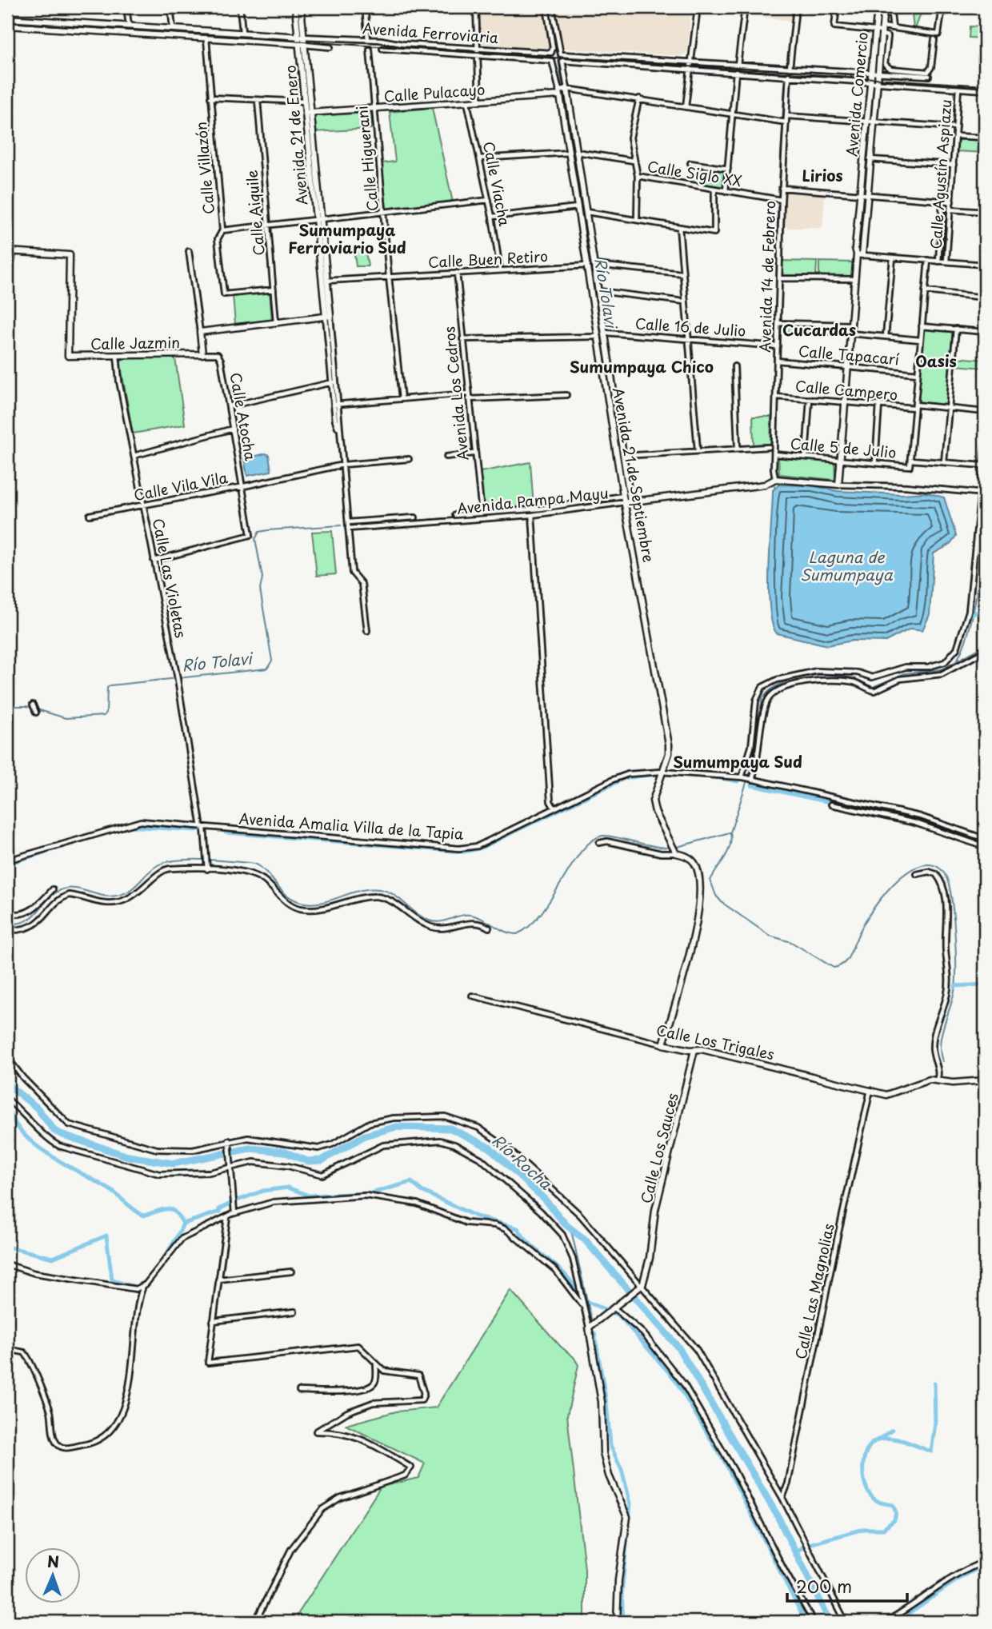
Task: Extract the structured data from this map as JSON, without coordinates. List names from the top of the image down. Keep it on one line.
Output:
{"streets":{"street":["Avenida Ferroviaria","Calle Pulacayo","Avenida Comercio","Avenida 21 de Enero","Calle Higuerani","Calle Villazón","Calle Siglo XX","Calle Agustín Aspiazu","Calle Viacha","Calle Aiquile","Calle Buen Retiro","Avenida 14 de Febrero","Calle 16 de Julio","Calle Jazmin","Calle Tapacarí","Calle Campero","Avenida Los Cedros","Calle Atocha","Calle 5 de Julio","Avenida 21 de Septiembre","Calle Vila Vila","Avenida Pampa Mayu","Calle Las Violetas","Avenida Amalia Villa de la Tapia","Calle Los Trigales","Calle Los Sauces","Calle Las Magnolias"]},"crossings":[["Avenida Ferroviaria","Avenida 21 de Enero"],["Avenida Ferroviaria","Avenida 21 de Septiembre"],["Calle Pulacayo","Avenida 21 de Enero"],["Calle Pulacayo","Calle Higuerani"],["Calle Pulacayo","Calle Viacha"],["Calle Pulacayo","Avenida 14 de Febrero"],["Calle Pulacayo","Avenida 21 de Septiembre"],["Avenida Comercio","Calle Tapacarí"],["Avenida Comercio","Calle Campero"],["Avenida Comercio","Calle 5 de Julio"],["Avenida Comercio","Avenida Pampa Mayu"],["Avenida 21 de Enero","Calle Buen Retiro"],["Avenida 21 de Enero","Calle Vila Vila"],["Avenida 21 de Enero","Avenida Pampa Mayu"],["Calle Higuerani","Calle Buen Retiro"],["Calle Villazón","Calle Aiquile"],["Calle Siglo XX","Avenida 14 de Febrero"],["Calle Viacha","Calle Buen Retiro"],["Calle Buen Retiro","Avenida Los Cedros"],["Calle Buen Retiro","Avenida 21 de Septiembre"],["Avenida 14 de Febrero","Calle 16 de Julio"],["Avenida 14 de Febrero","Calle Tapacarí"],["Avenida 14 de Febrero","Calle Campero"],["Avenida 14 de Febrero","Calle 5 de Julio"],["Avenida 14 de Febrero","Avenida Pampa Mayu"],["Calle 16 de Julio","Avenida 21 de Septiembre"],["Calle Jazmin","Calle Atocha"],["Calle Jazmin","Calle Las Violetas"],["Avenida Los Cedros","Avenida Pampa Mayu"],["Calle Atocha","Calle Vila Vila"],["Calle Atocha","Calle Las Violetas"],["Avenida 21 de Septiembre","Avenida Pampa Mayu"],["Avenida 21 de Septiembre","Avenida Amalia Villa de la Tapia"],["Calle Vila Vila","Calle Las Violetas"],["Calle Las Violetas","Avenida Amalia Villa de la Tapia"],["Calle Los Trigales","Calle Los Sauces"],["Calle Los Trigales","Calle Las Magnolias"]],"districts":["Lirios","Sumumpaya Ferroviario Sud","Cucardas","Oasis","Sumumpaya Chico","Sumumpaya Sud"],"water":["Río Tolavi","Laguna de Sumumpaya","Río Rocha"],"scale_bar":"200 m","north":"top"}
